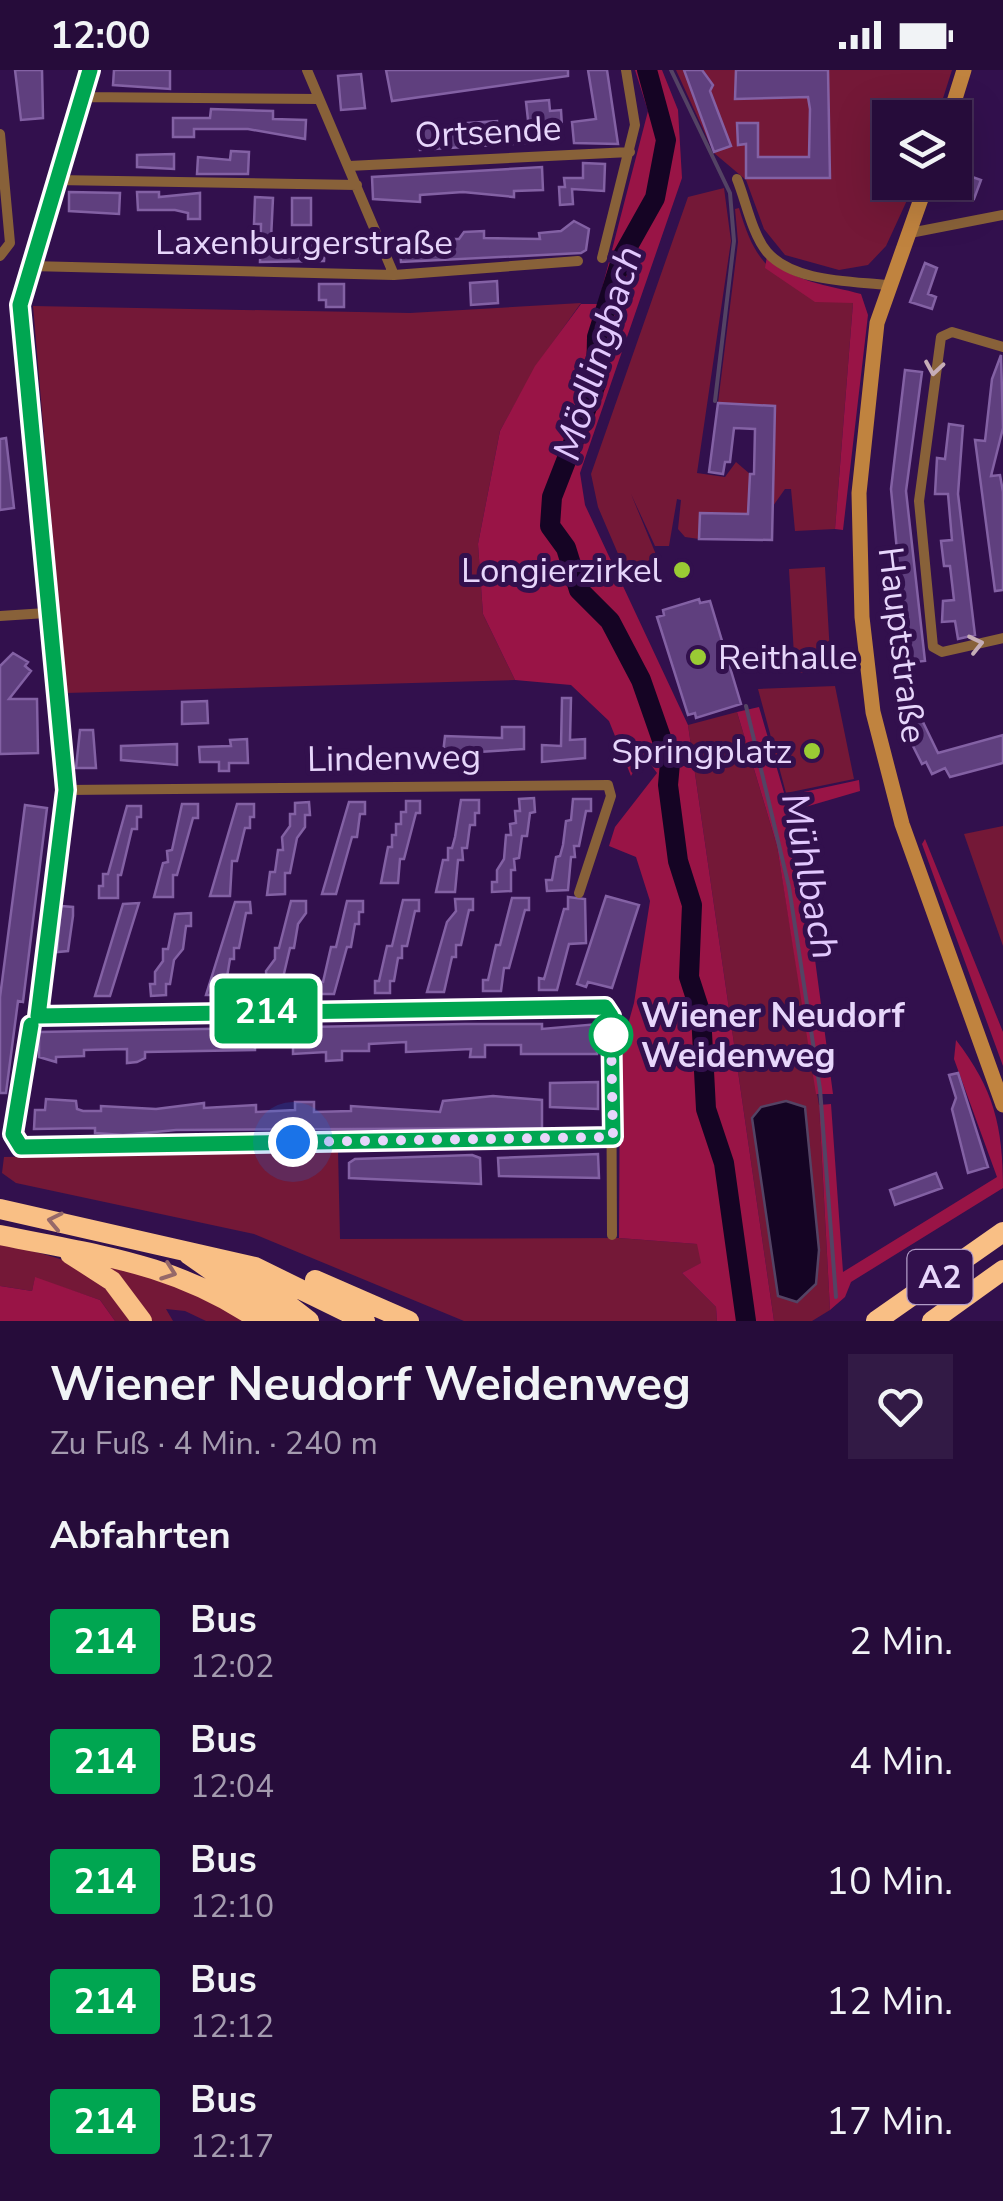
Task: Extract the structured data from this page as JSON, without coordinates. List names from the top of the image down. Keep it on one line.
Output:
{"streets":{"highway":["A2"],"street":["Ortsende","Laxenburgerstraße","Hauptstraße","Lindenweg"]},"water":["Mödlingbach","Mühlbach"],"places":["Longierzirkel","Reithalle","Springplatz","Wiener Neudorf Weidenweg"],"lines":["bus line 214"],"page":{"status":"12:00","on_map":"214","heading":[["Wiener Neudorf Weidenweg","Zu Fuß · 4 Min. · 240 m"],"Abfahrten"],"list":[{"mark":"214","name":"Bus","note":"12:02","value":"2 Min."},{"mark":"214","name":"Bus","note":"12:04","value":"4 Min."},{"mark":"214","name":"Bus","note":"12:10","value":"10 Min."},{"mark":"214","name":"Bus","note":"12:12","value":"12 Min."},{"mark":"214","name":"Bus","note":"12:17","value":"17 Min."}]}}
